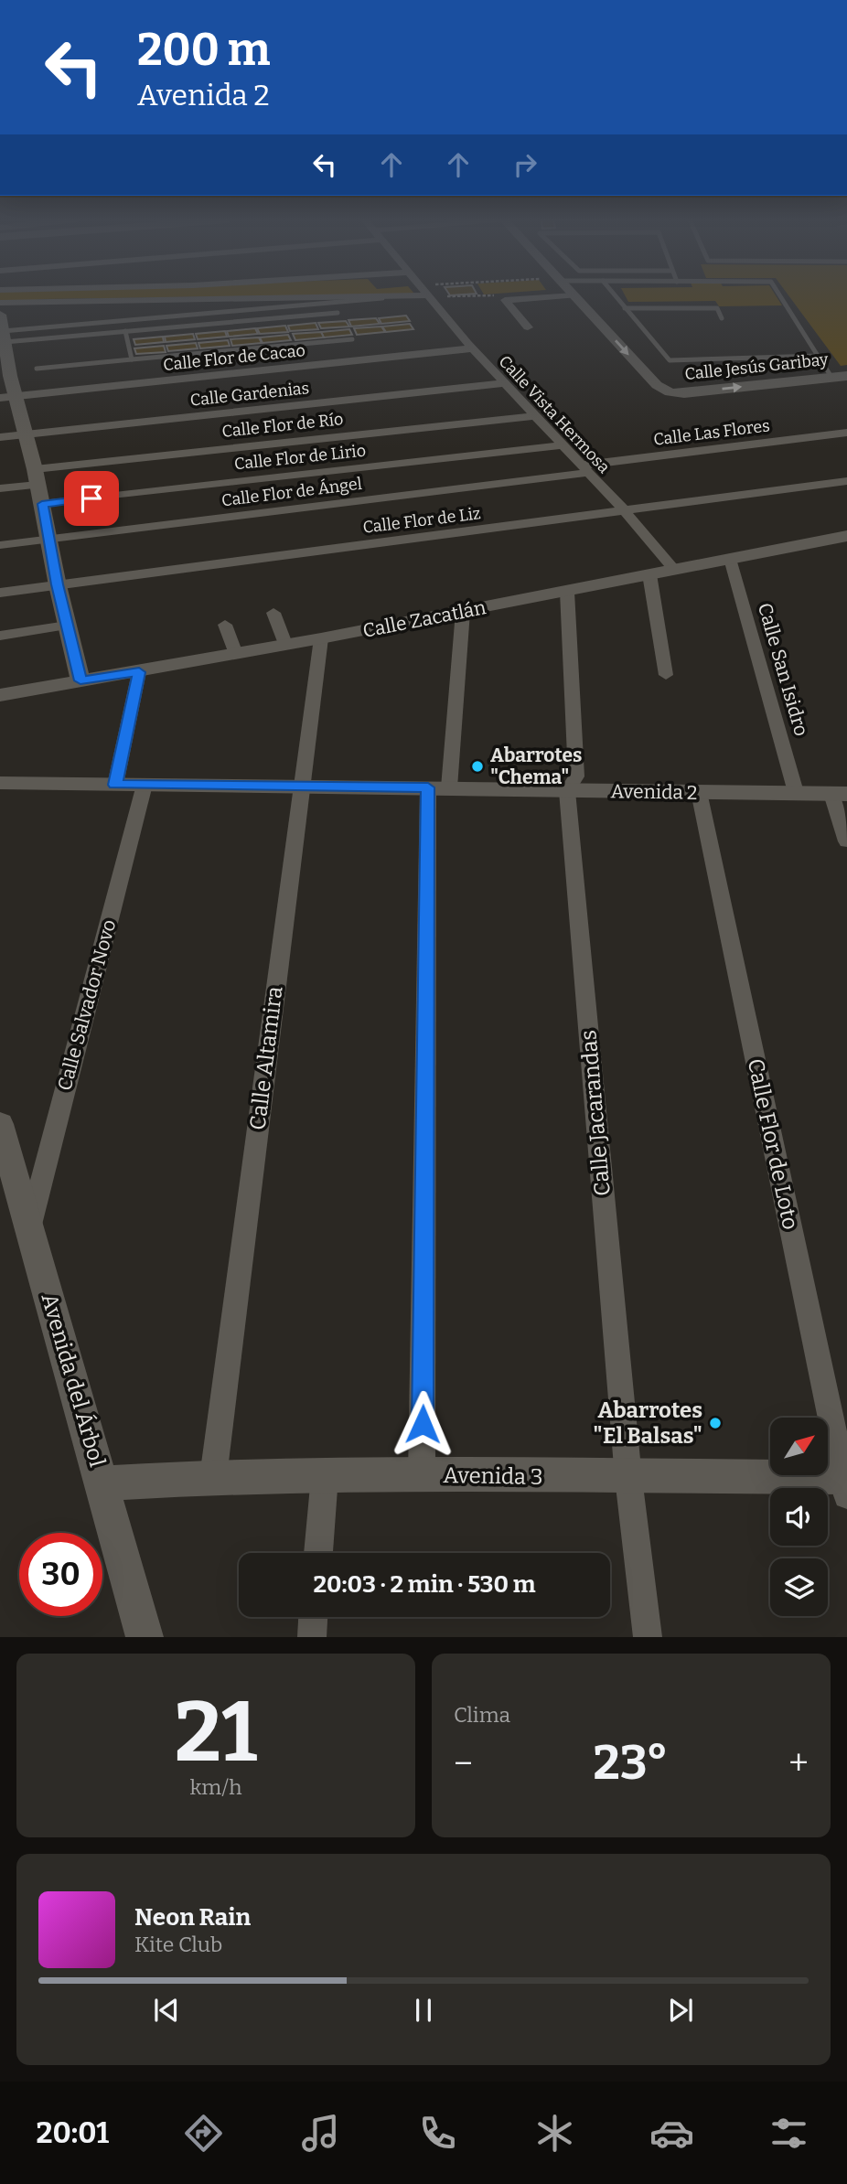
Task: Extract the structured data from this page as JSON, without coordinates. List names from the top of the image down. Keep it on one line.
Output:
{"streets":{"street":["Calle Flor de Cacao","Calle Jesús Garibay","Calle Gardenias","Calle Vista Hermosa","Calle Flor de Río","Calle Las Flores","Calle Flor de Lirio","Calle Flor de Ángel","Calle Flor de Liz","Calle Zacatlán","Calle San Isidro","Avenida 2","Calle Salvador Novo","Calle Altamira","Calle Jacarandas","Calle Flor de Loto","Avenida del Árbol","Avenida 3"]},"crossings":[["Calle Flor de Cacao","Calle Vista Hermosa"],["Calle Gardenias","Calle Vista Hermosa"],["Calle Vista Hermosa","Calle Flor de Río"],["Calle Vista Hermosa","Calle Las Flores"],["Calle Vista Hermosa","Calle Flor de Lirio"],["Calle Vista Hermosa","Calle Flor de Ángel"],["Calle Vista Hermosa","Calle Flor de Liz"],["Calle Vista Hermosa","Calle Zacatlán"],["Calle Las Flores","Calle Flor de Ángel"],["Calle Zacatlán","Calle San Isidro"],["Calle Zacatlán","Calle Altamira"],["Calle Zacatlán","Calle Jacarandas"],["Calle San Isidro","Avenida 2"],["Avenida 2","Calle Salvador Novo"],["Avenida 2","Calle Altamira"],["Avenida 2","Calle Jacarandas"],["Avenida 2","Calle Flor de Loto"],["Calle Salvador Novo","Avenida del Árbol"],["Calle Altamira","Avenida 3"],["Calle Jacarandas","Avenida 3"],["Calle Flor de Loto","Avenida 3"],["Avenida del Árbol","Avenida 3"]],"one_way":["Calle Jesús Garibay"],"places":["Abarrotes \"Chema\"","Abarrotes \"El Balsas\""],"north":"top right","page":{"turn":["200 m","Avenida 2"],"limit":"30","trip":"20:03 · 2 min · 530 m","tile":[["21","km/h"],"Clima"],"heat":["−","23°","+"],"song":["Neon Rain","Kite Club"],"tabs":"20:01"}}
